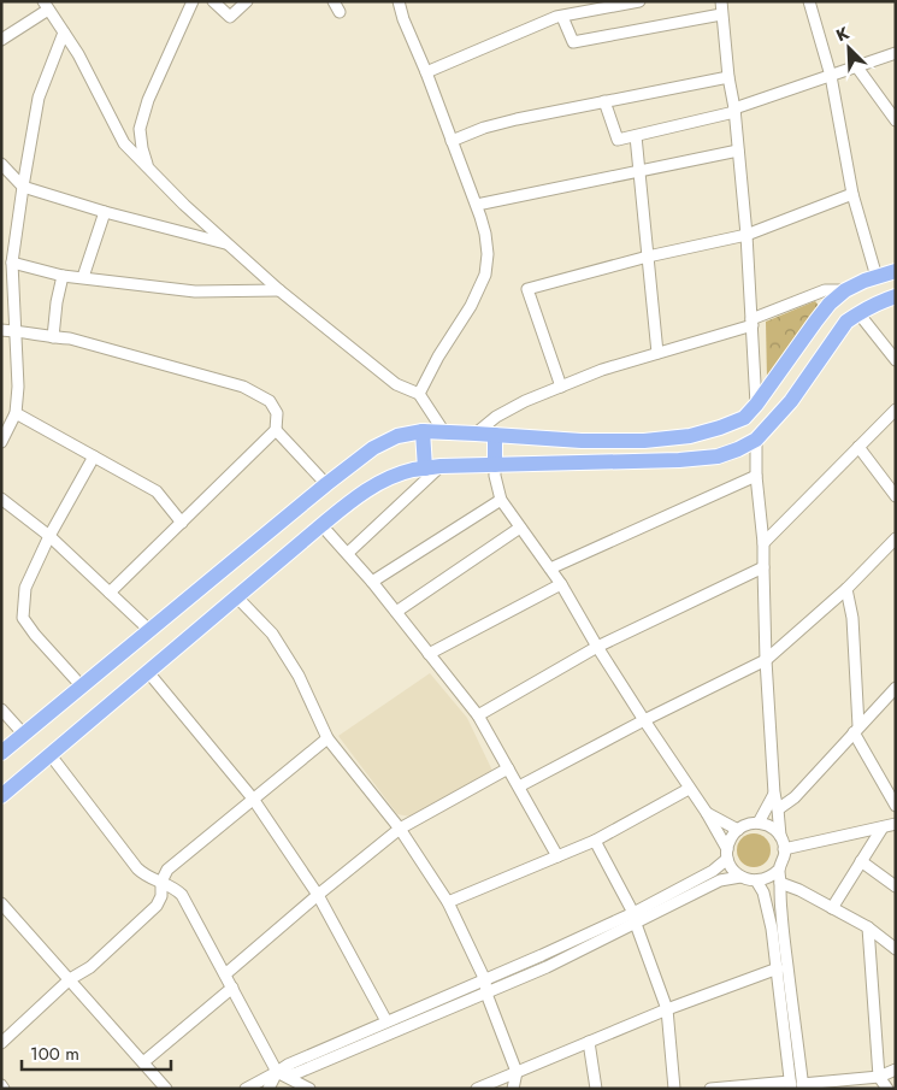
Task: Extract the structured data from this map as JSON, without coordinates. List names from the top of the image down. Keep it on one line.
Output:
{"scale_bar":"100 m","north":"top left"}
